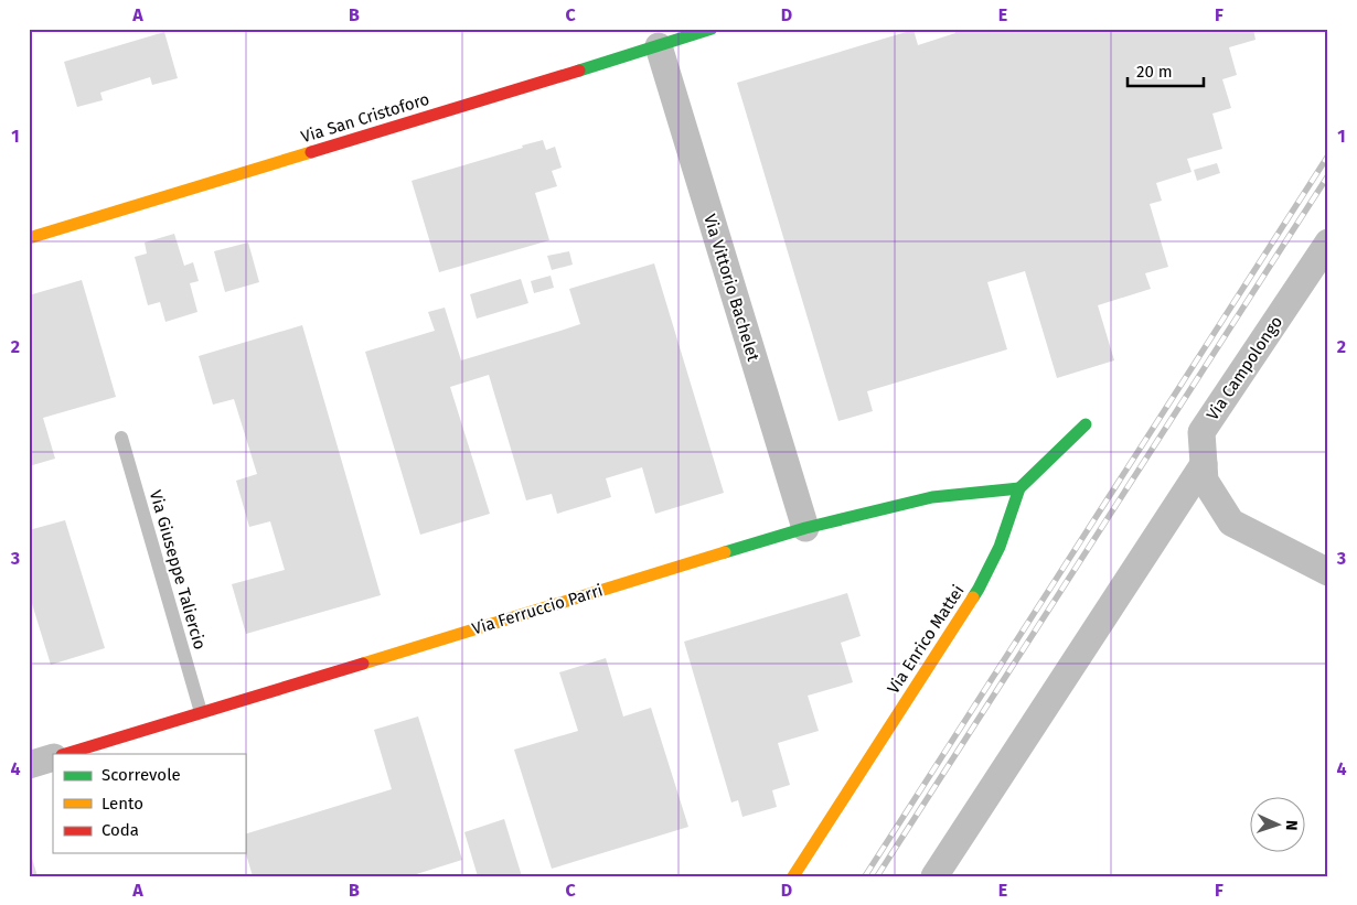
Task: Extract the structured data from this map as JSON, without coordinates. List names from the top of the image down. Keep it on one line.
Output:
{"streets":{"street":["Via San Cristoforo","Via Vittorio Bachelet","Via Campolongo","Via Ferruccio Parri","Via Enrico Mattei"],"lane":["Via Giuseppe Taliercio"]},"crossings":[["Via San Cristoforo","Via Vittorio Bachelet"],["Via Vittorio Bachelet","Via Ferruccio Parri"],["Via Giuseppe Taliercio","Via Ferruccio Parri"],["Via Ferruccio Parri","Via Enrico Mattei"]],"legend":["Scorrevole","Lento","Coda"],"scale_bar":"20 m","north":"right","grid":{"columns":["A","B","C","D","E","F"],"rows":["1","2","3","4"]}}
